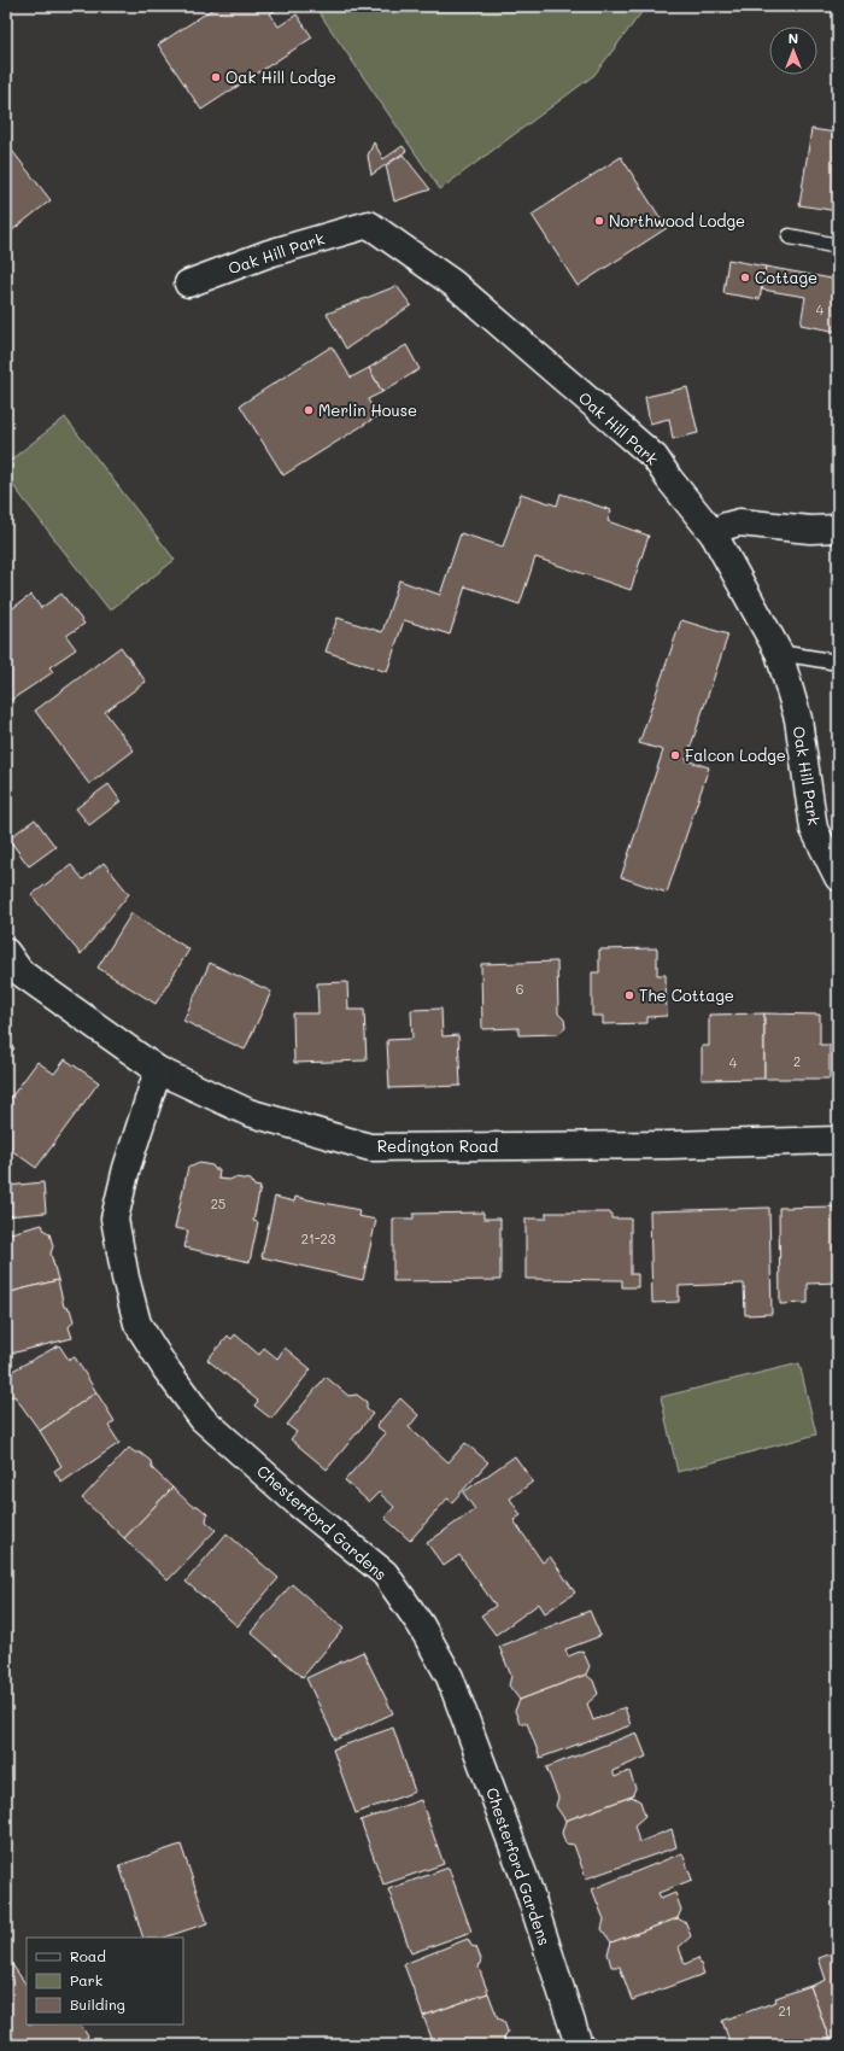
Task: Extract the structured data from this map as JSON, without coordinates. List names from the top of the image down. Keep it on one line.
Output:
{"streets":{"street":["Oak Hill Park","Redington Road","Chesterford Gardens"]},"crossings":[["Redington Road","Chesterford Gardens"]],"places":["Oak Hill Lodge","Northwood Lodge","Cottage","Merlin House","Falcon Lodge","The Cottage"],"house_numbers":["4","6","2","4","25","21-23","21"],"legend":["Road","Park","Building"],"north":"top"}
